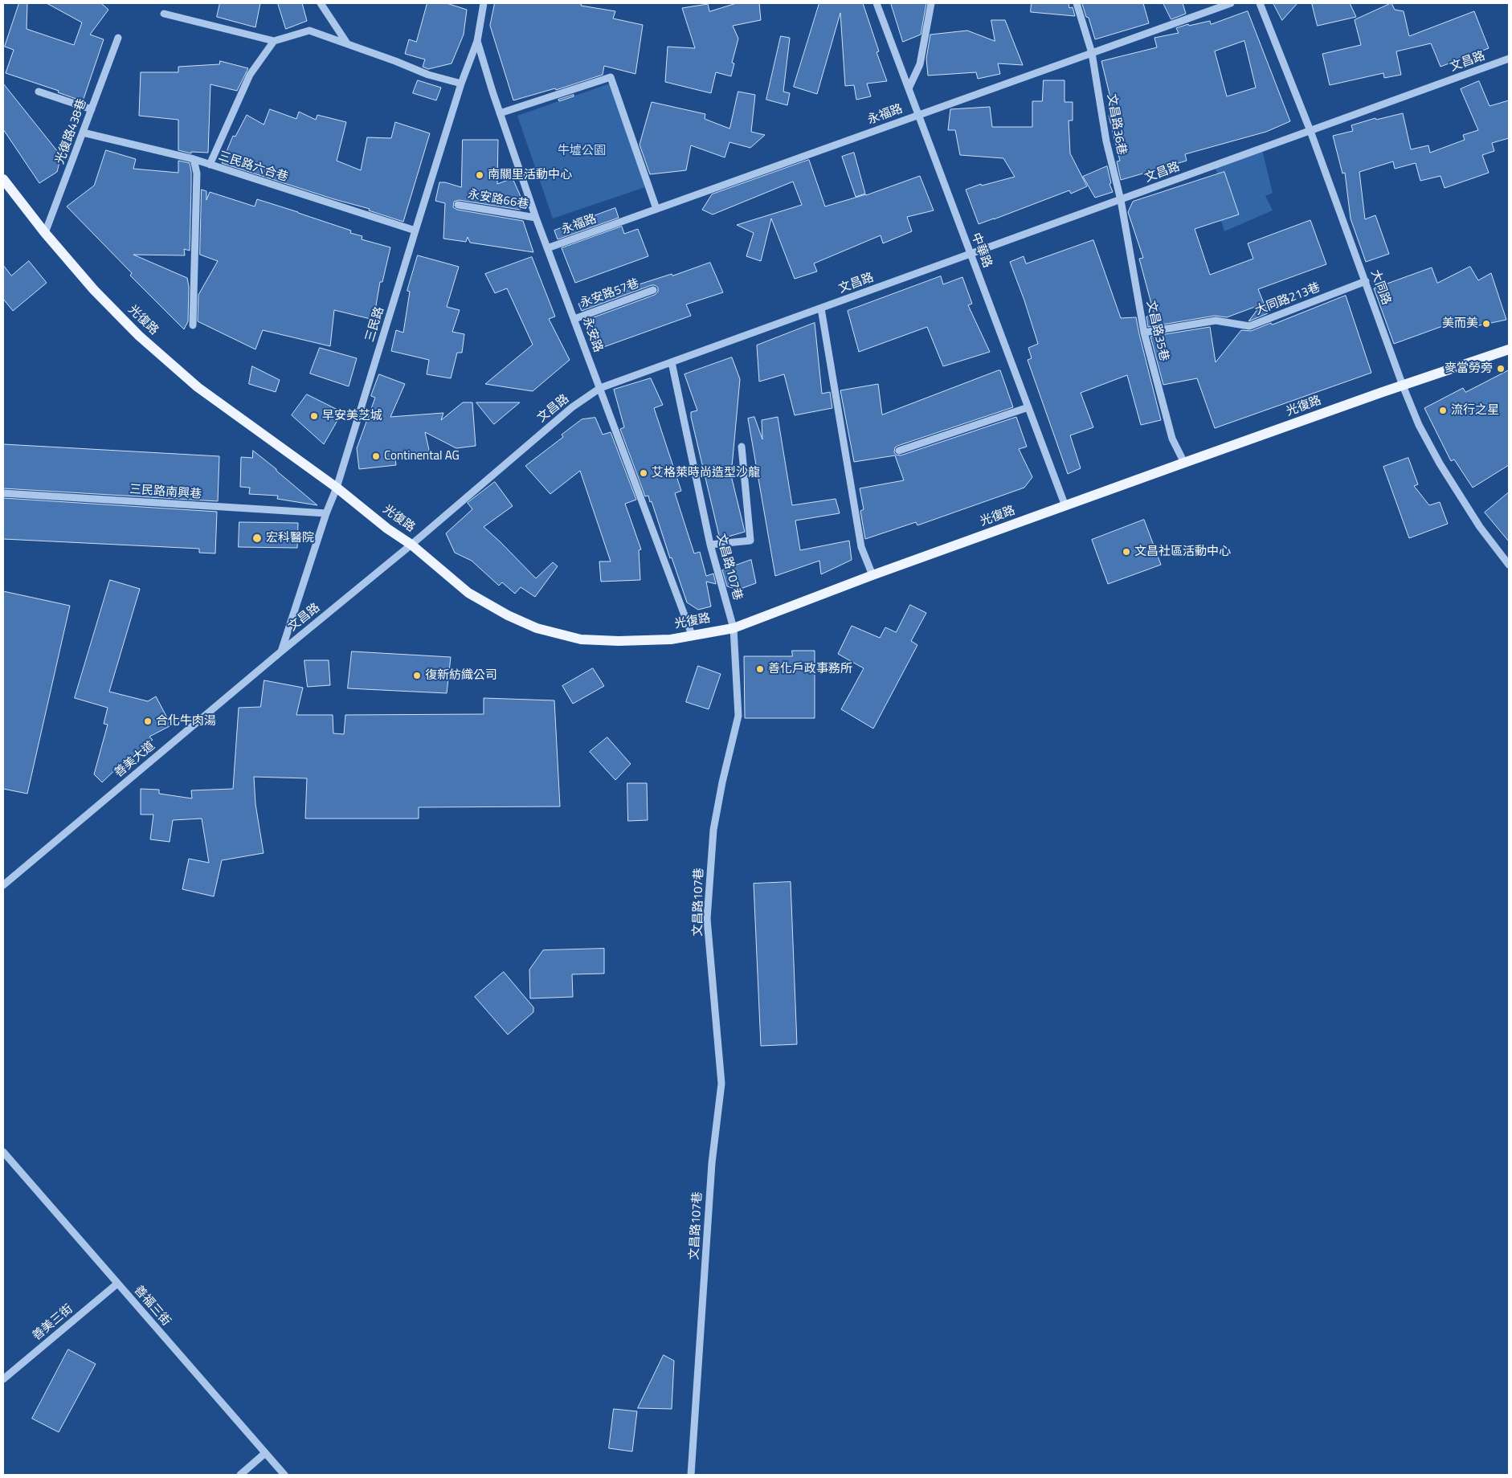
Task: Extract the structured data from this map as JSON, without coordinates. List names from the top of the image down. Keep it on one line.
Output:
{"streets":{"main road":["光復路"],"street":["文昌路","永福路","文昌路36巷","光復路438巷","三民路六合巷","永安路66巷","中華路","大同路","永安路57巷","大同路213巷","三民路","文昌路35巷","永安路","三民路南興巷","文昌路107巷","善美大道","善福三街","善美三街"]},"crossings":[["文昌路","文昌路36巷"],["文昌路","中華路"],["文昌路","大同路"],["文昌路","光復路"],["文昌路","三民路"],["文昌路","文昌路35巷"],["文昌路","永安路"],["文昌路","文昌路107巷"],["文昌路","善美大道"],["永福路","文昌路36巷"],["永福路","中華路"],["永福路","永安路"],["文昌路36巷","文昌路35巷"],["光復路438巷","三民路六合巷"],["光復路438巷","光復路"],["三民路六合巷","三民路"],["永安路66巷","永安路"],["中華路","光復路"],["大同路","大同路213巷"],["大同路","光復路"],["永安路57巷","永安路"],["大同路213巷","文昌路35巷"],["光復路","三民路"],["光復路","文昌路35巷"],["光復路","永安路"],["光復路","文昌路107巷"],["三民路","永安路"],["三民路","三民路南興巷"],["三民路","善美大道"],["善福三街","善美三街"]],"parks":["牛墟公園"],"places":["南關里活動中心","美而美","麥當勞旁","流行之星","早安美芝城","Continental AG","艾格萊時尚造型沙龍","宏科醫院","文昌社區活動中心","善化戶政事務所","復新紡織公司","合化牛肉湯"]}
